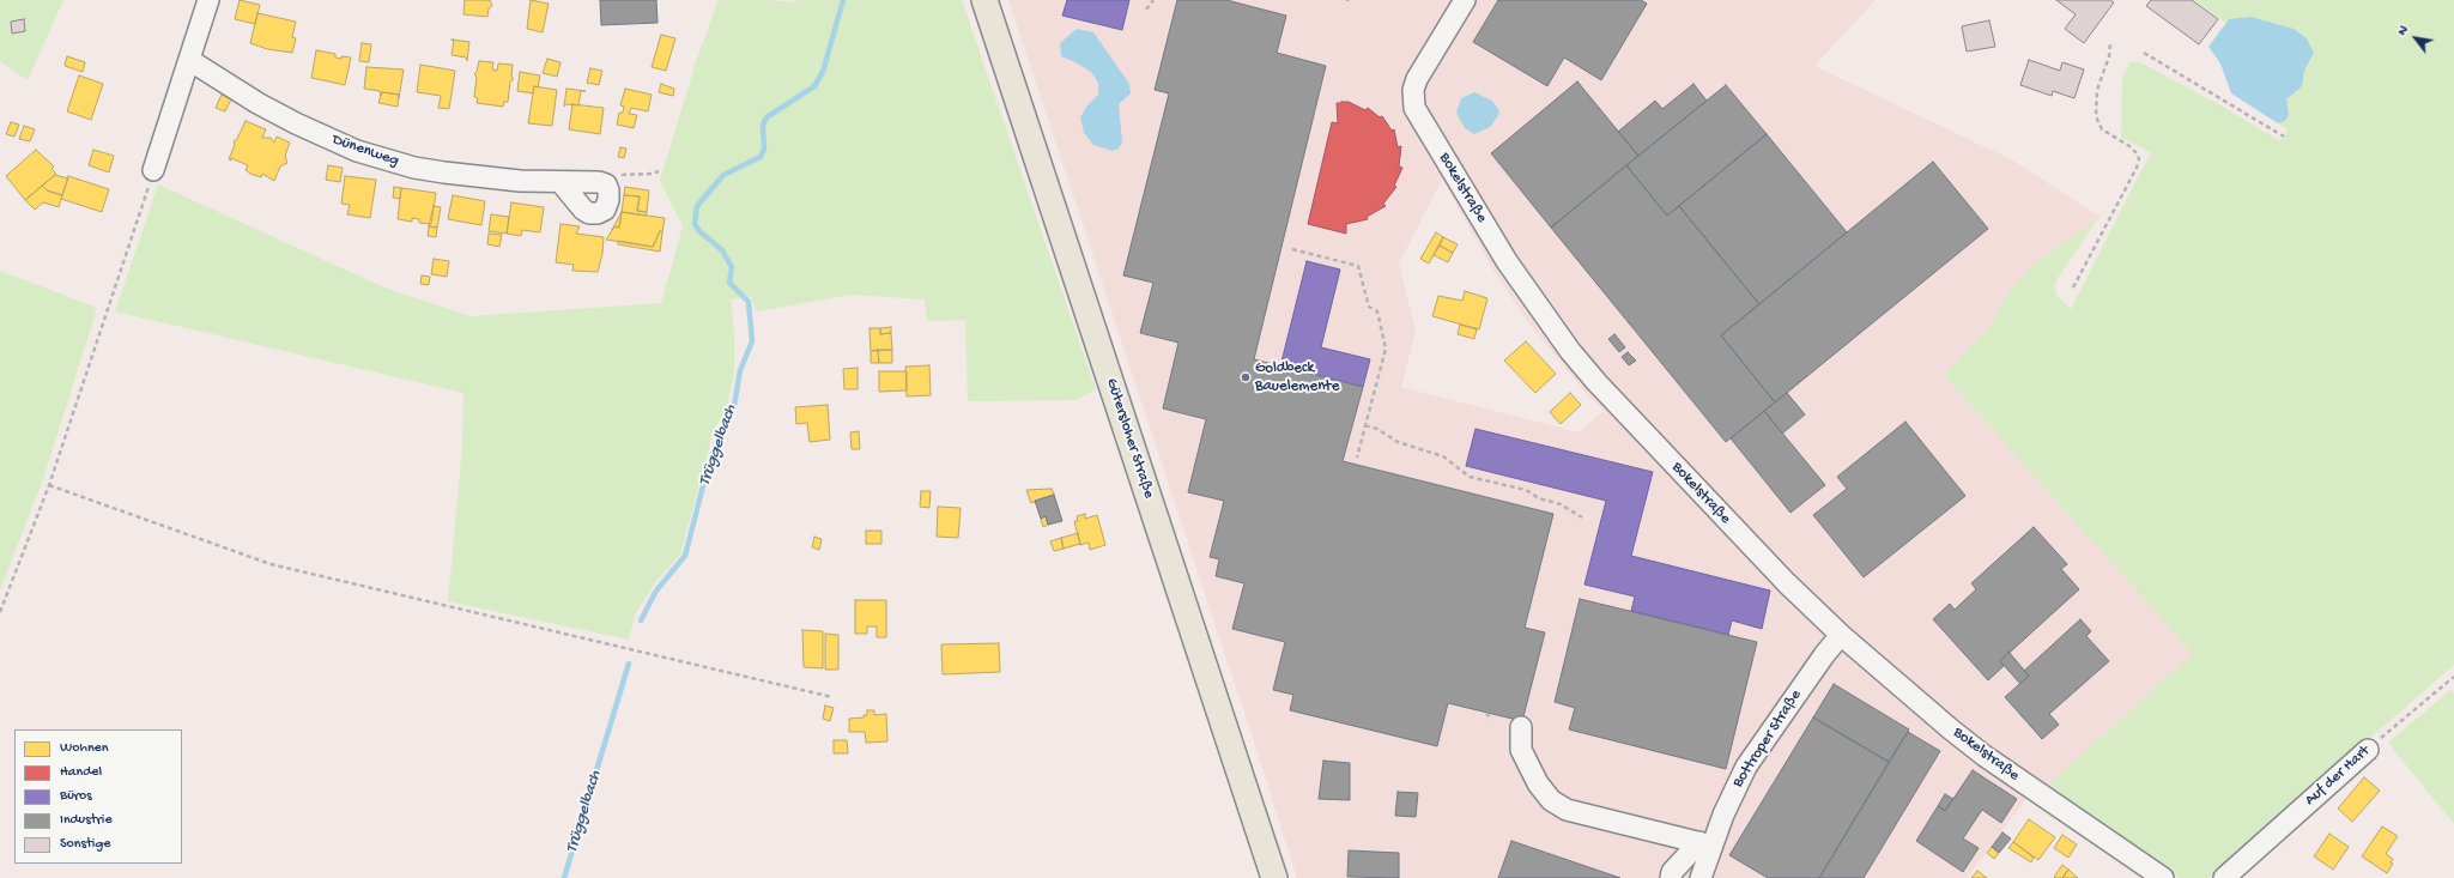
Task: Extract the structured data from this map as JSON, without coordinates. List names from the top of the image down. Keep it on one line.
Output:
{"streets":{"main road":["Gütersloher Straße"],"street":["Dünenweg","Bokelstraße","Bottroper Straße","Auf der Hart"]},"crossings":[["Bokelstraße","Bottroper Straße"]],"water":["Trüggelbach"],"places":["Goldbeck Bauelemente"],"legend":["Wohnen","Handel","Büros","Industrie","Sonstige"],"north":"top left"}
